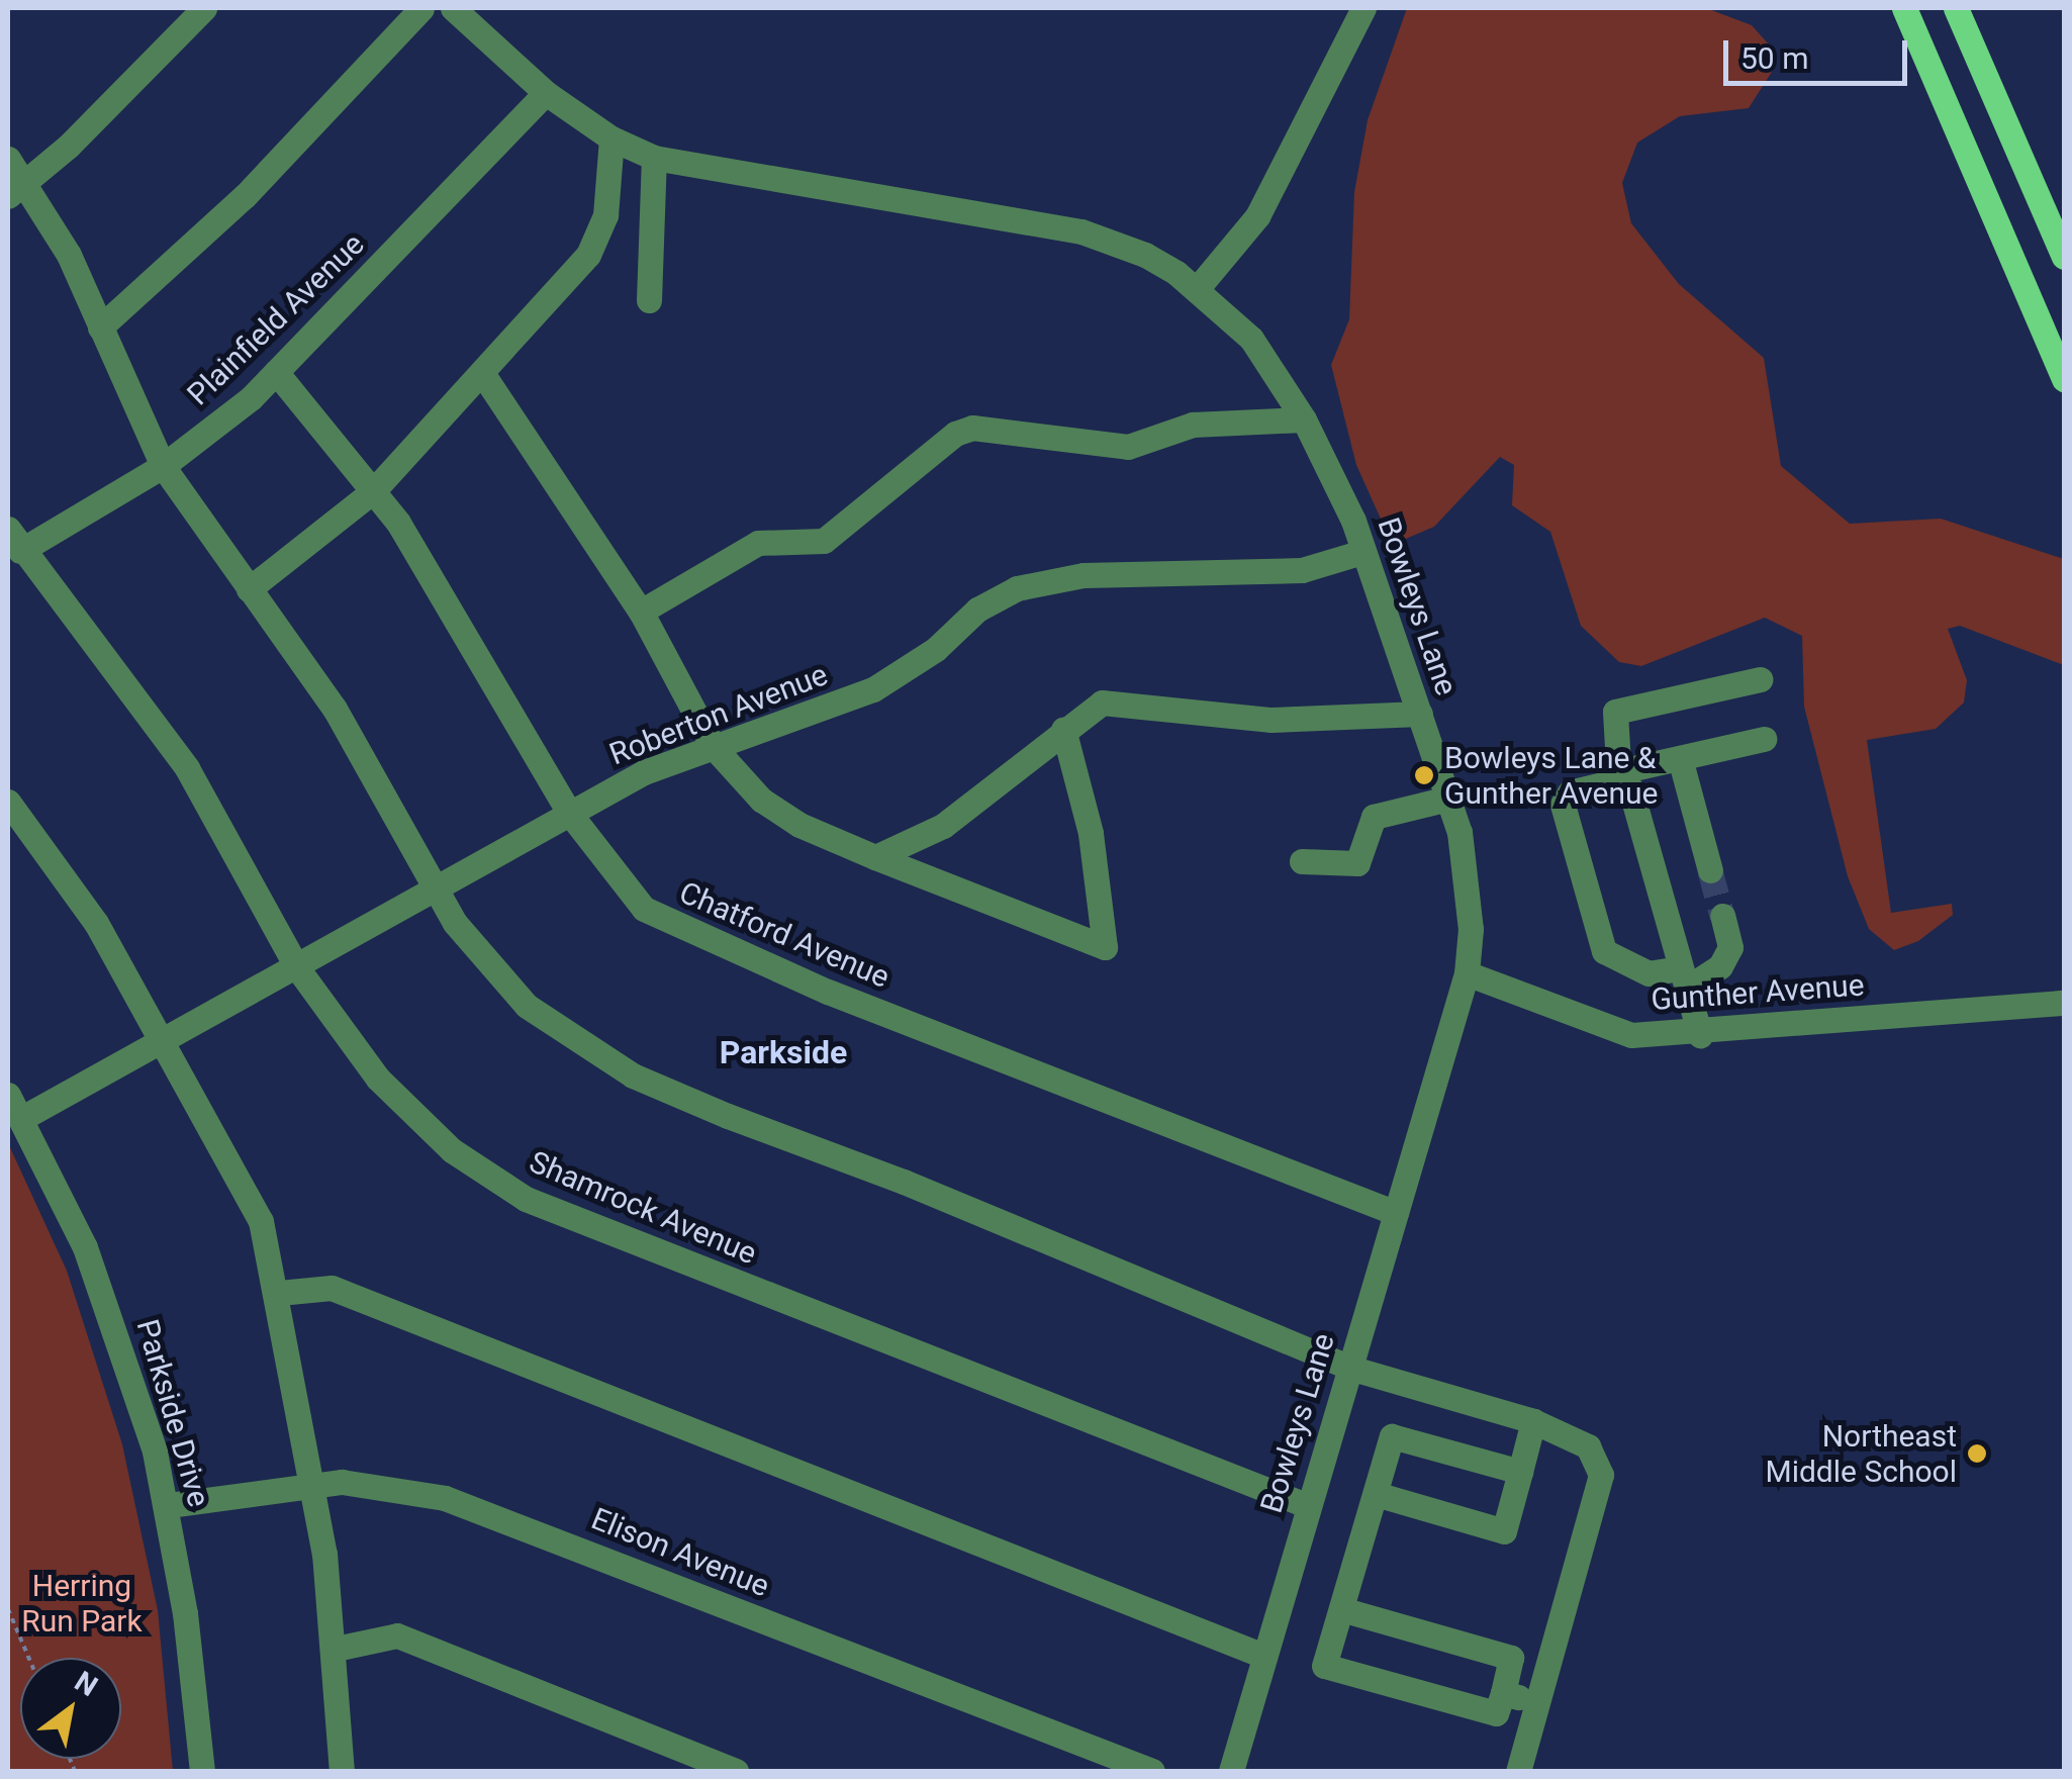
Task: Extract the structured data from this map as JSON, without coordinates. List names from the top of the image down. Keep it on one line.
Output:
{"streets":{"street":["Plainfield Avenue","Bowleys Lane","Roberton Avenue","Chatford Avenue","Gunther Avenue","Shamrock Avenue","Parkside Drive","Elison Avenue"]},"crossings":[["Plainfield Avenue","Bowleys Lane"],["Plainfield Avenue","Chatford Avenue"],["Plainfield Avenue","Shamrock Avenue"],["Bowleys Lane","Roberton Avenue"],["Bowleys Lane","Chatford Avenue"],["Bowleys Lane","Gunther Avenue"],["Bowleys Lane","Shamrock Avenue"],["Roberton Avenue","Chatford Avenue"],["Roberton Avenue","Shamrock Avenue"],["Roberton Avenue","Parkside Drive"],["Parkside Drive","Elison Avenue"]],"districts":["Parkside"],"parks":["Herring Run Park"],"places":["Bowleys Lane & Gunther Avenue","Northeast Middle School"],"scale_bar":"50 m","north":"top right"}
